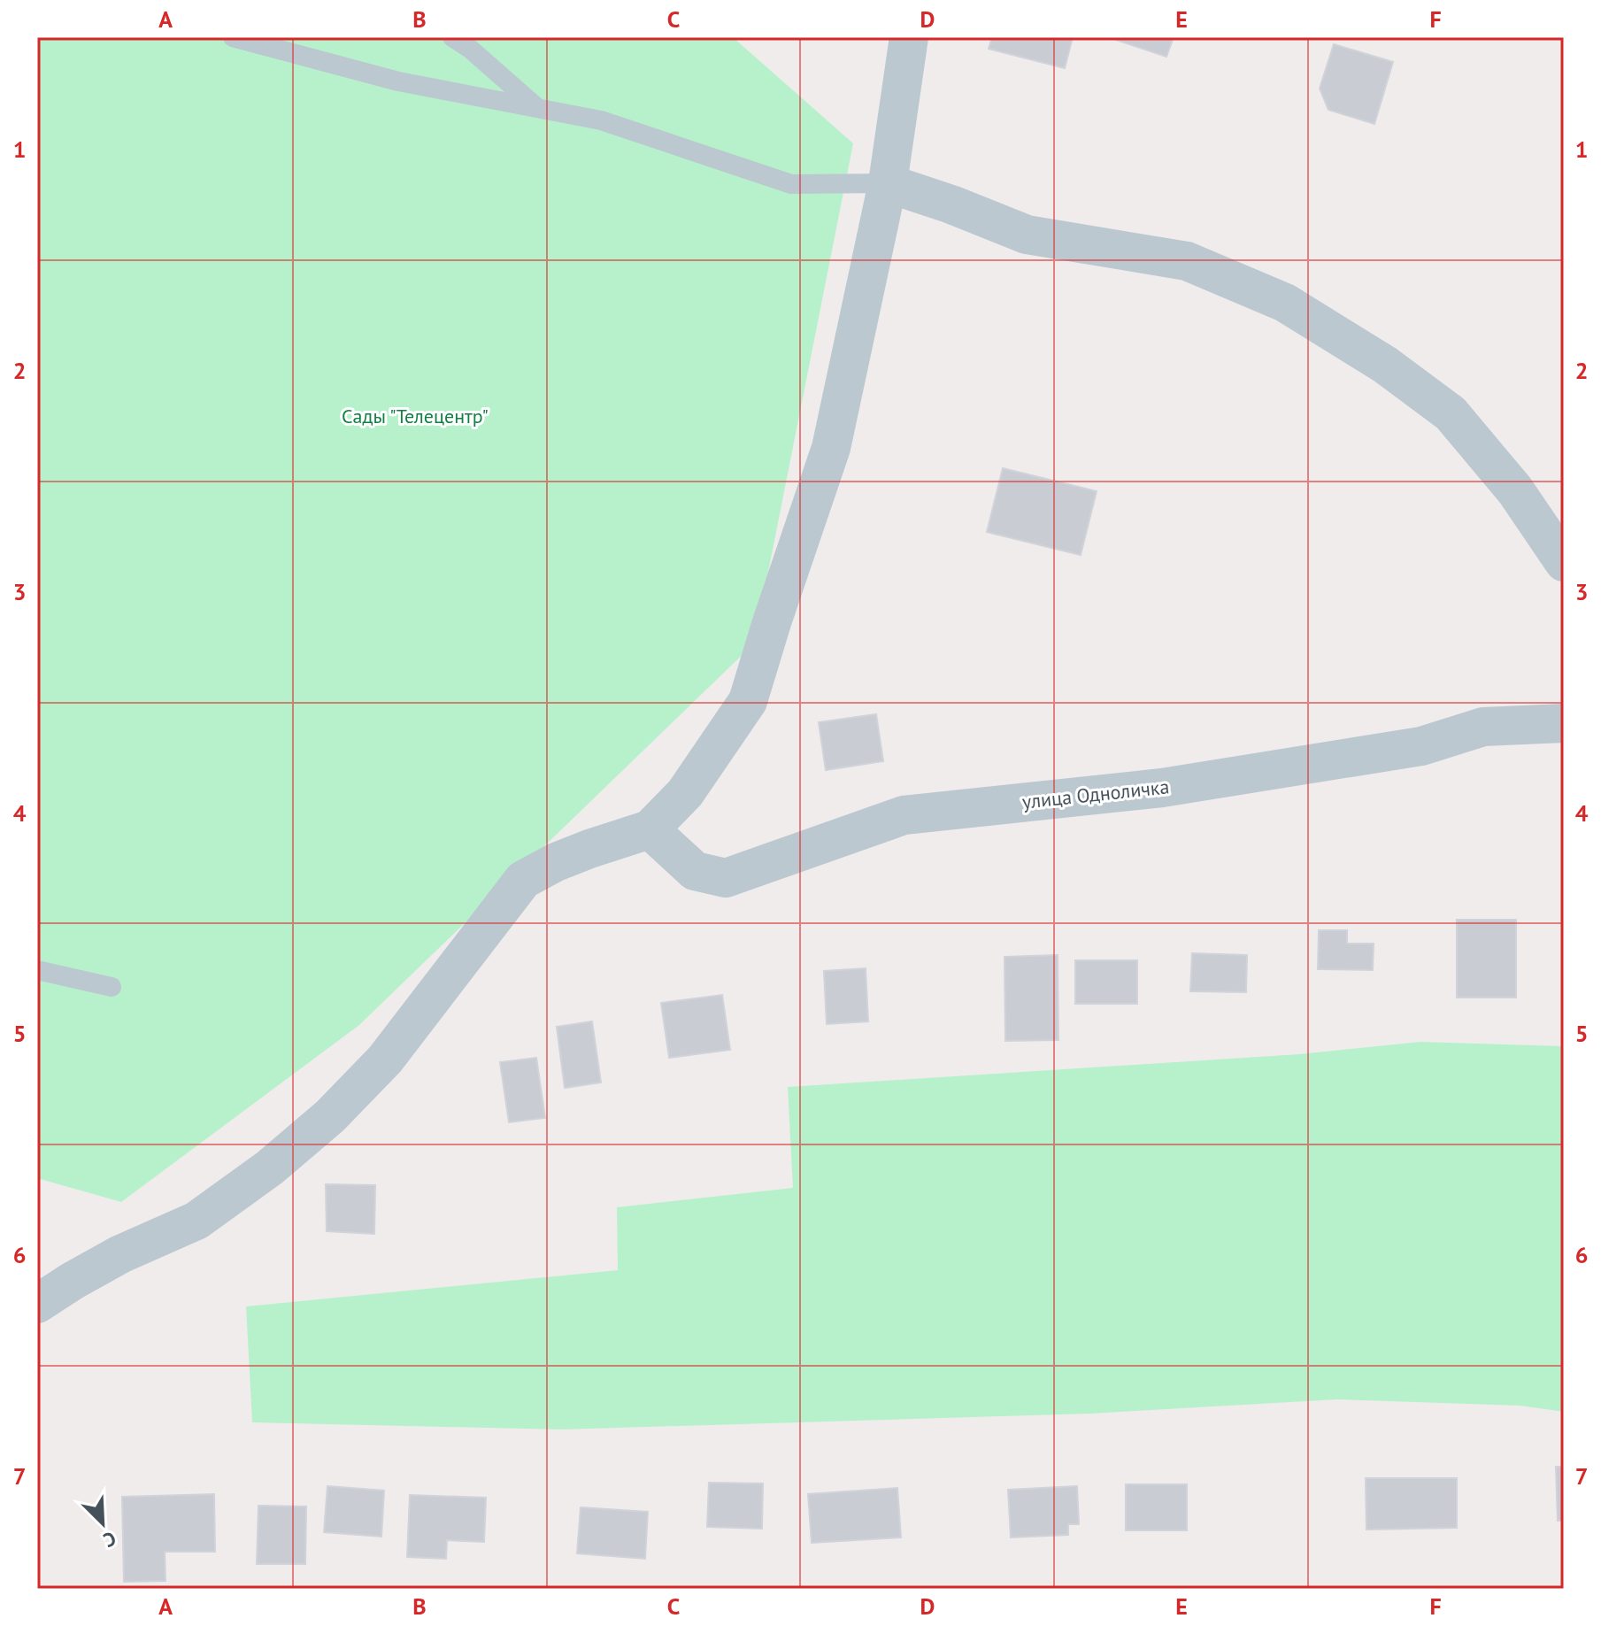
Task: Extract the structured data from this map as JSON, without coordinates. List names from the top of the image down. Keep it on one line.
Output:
{"streets":{"street":["улица Одноличка"]},"parks":["Сады \"Телецентр\""],"north":"bottom right","grid":{"columns":["A","B","C","D","E","F"],"rows":["1","2","3","4","5","6","7"]}}
